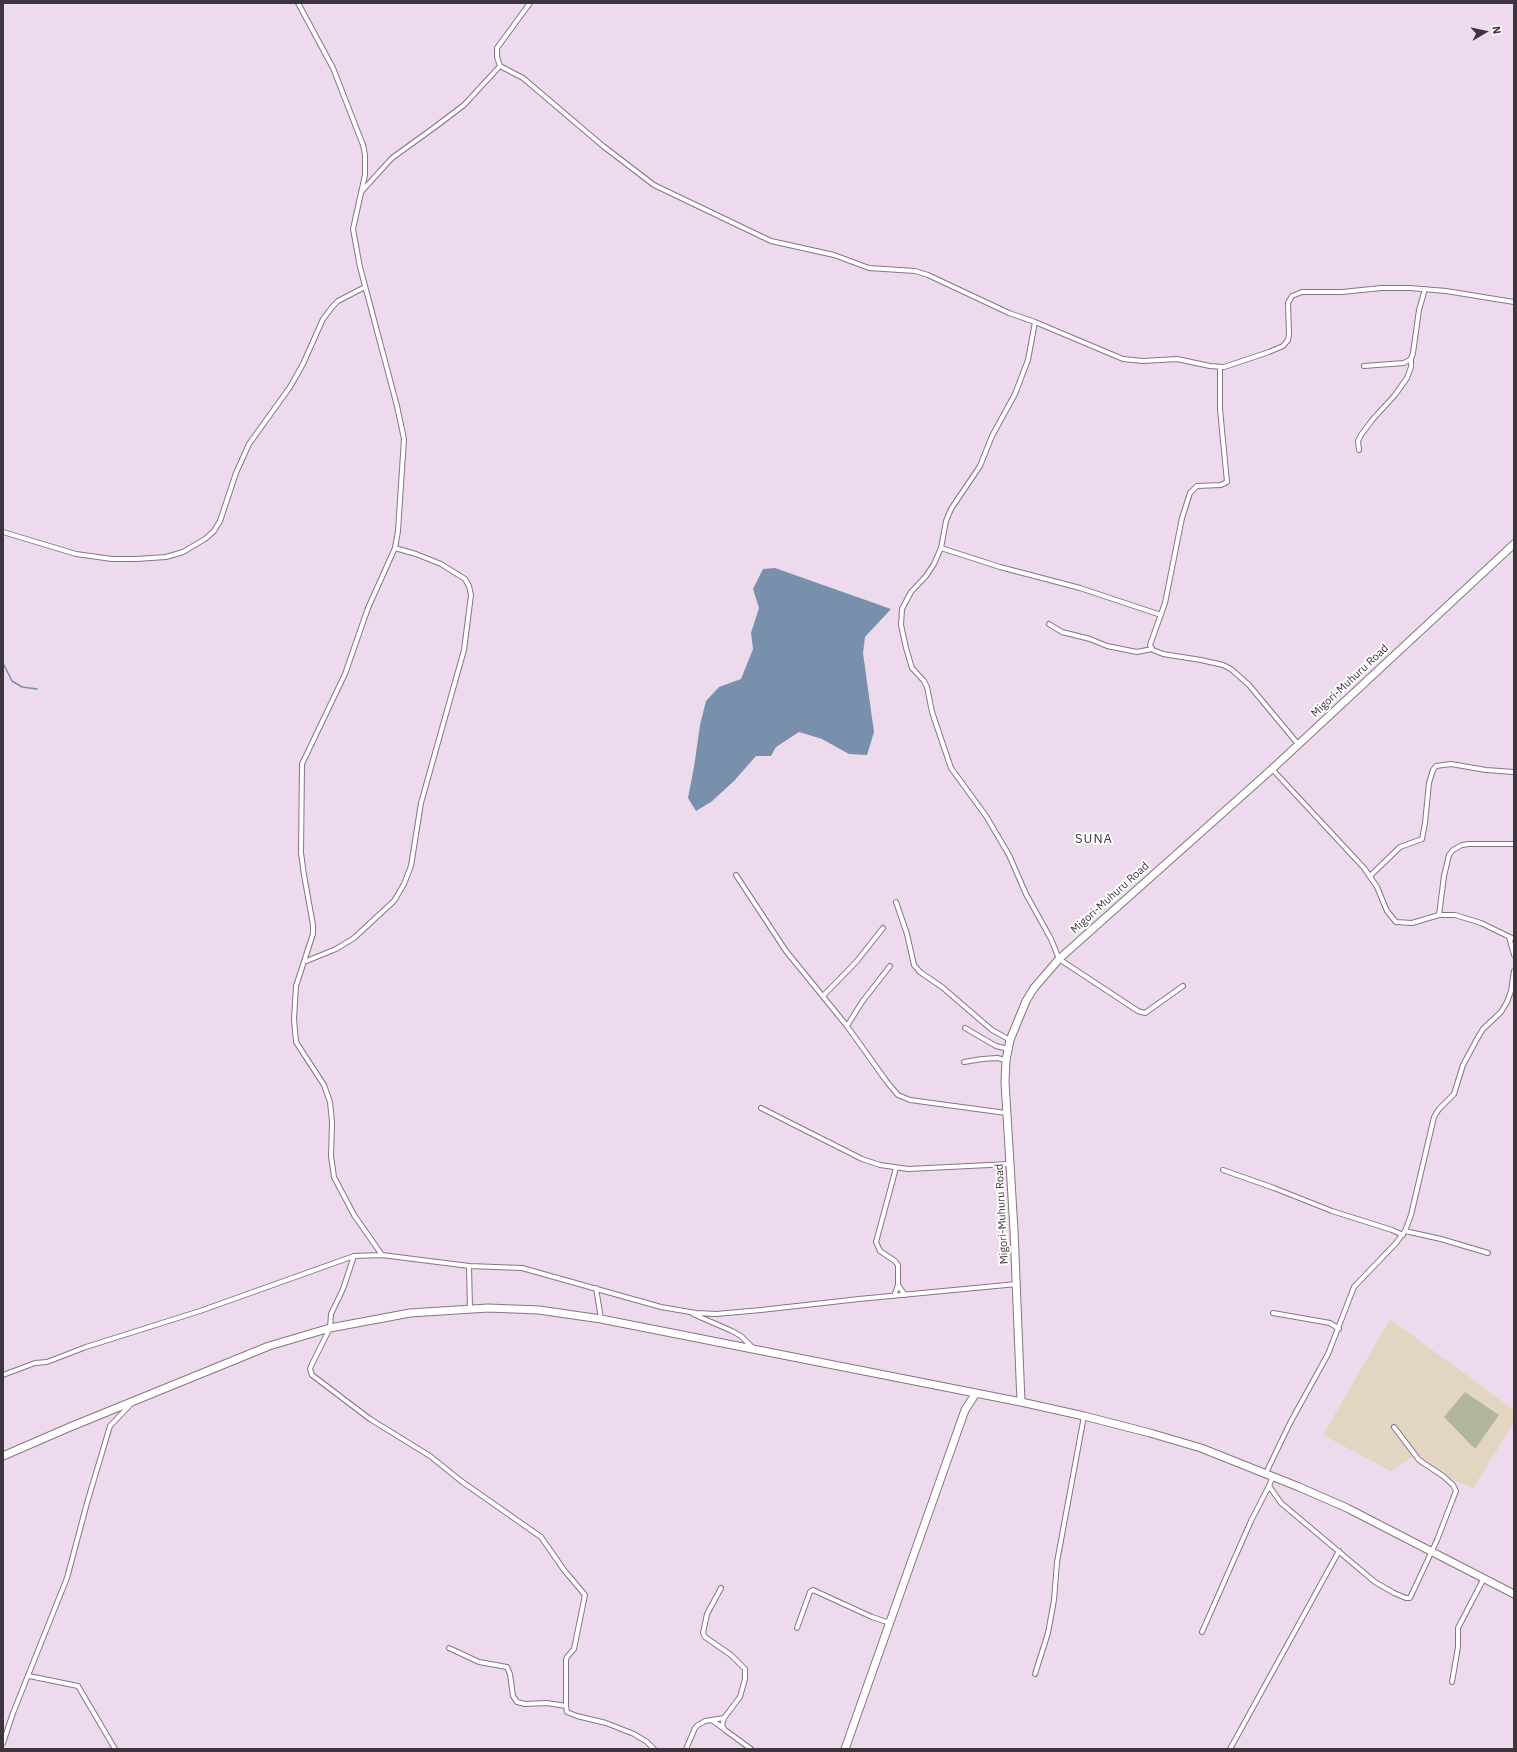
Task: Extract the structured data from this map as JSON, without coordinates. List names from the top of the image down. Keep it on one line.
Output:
{"streets":{"highway":["Migori-Muhuru Road"]},"districts":["SUNA"],"north":"right"}
